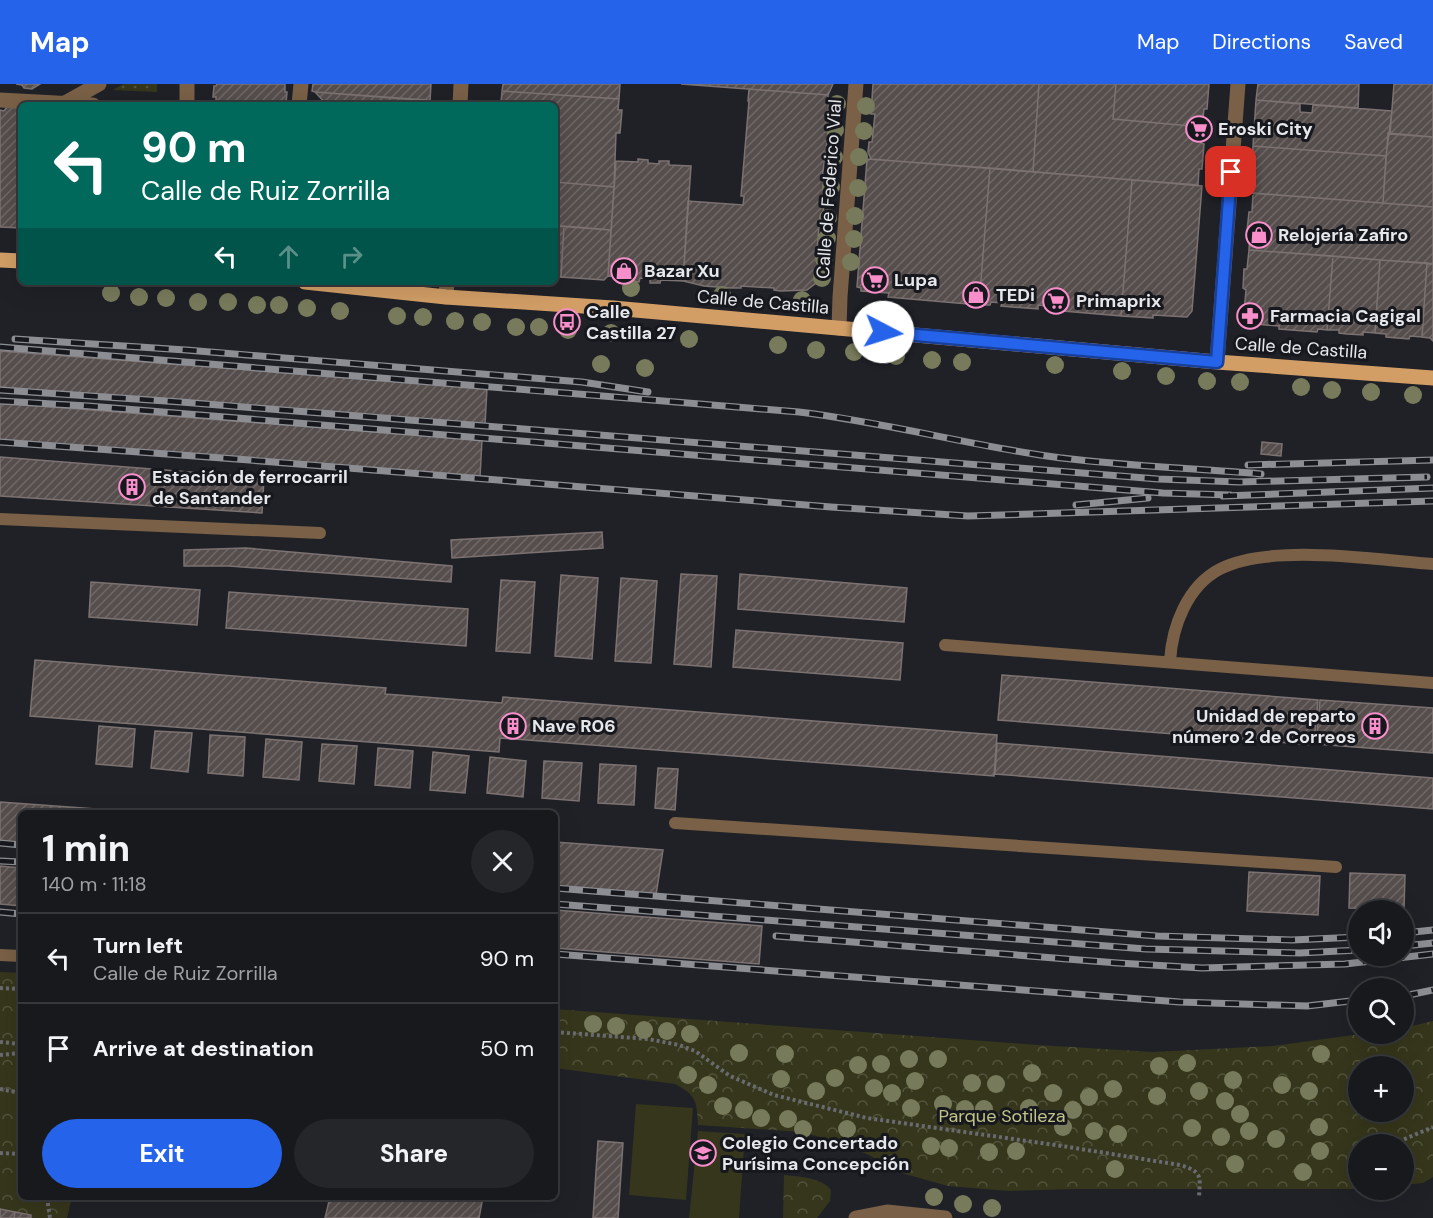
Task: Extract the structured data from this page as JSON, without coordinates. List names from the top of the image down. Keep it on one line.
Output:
{"streets":{"main road":["Calle de Castilla"],"street":["Calle de Federico Vial"]},"crossings":[["Calle de Federico Vial","Calle de Castilla"]],"parks":["Parque Sotileza"],"places":{"supermarket":["Eroski City","Lupa","Primaprix"],"shop":["Relojería Zafiro","Bazar Xu","TEDi"],"pharmacy":["Farmacia Cagigal"],"bus stop":["Calle Castilla 27"],"building":["Estación de ferrocarril de Santander","Nave R06","Unidad de reparto número 2 de Correos"],"school or university":["Colegio Concertado Purísima Concepción"]},"page":{"header":"Map","nav":["Map","Directions","Saved"],"turn":["90 m","Calle de Ruiz Zorrilla"],"heading":["1 min","140 m · 11:18"],"map_buttons":["+","−"],"list":[{"name":"Turn left","note":"Calle de Ruiz Zorrilla","value":"90 m"},{"name":"Arrive at destination","value":"50 m"}],"buttons":["Exit","Share"]}}
